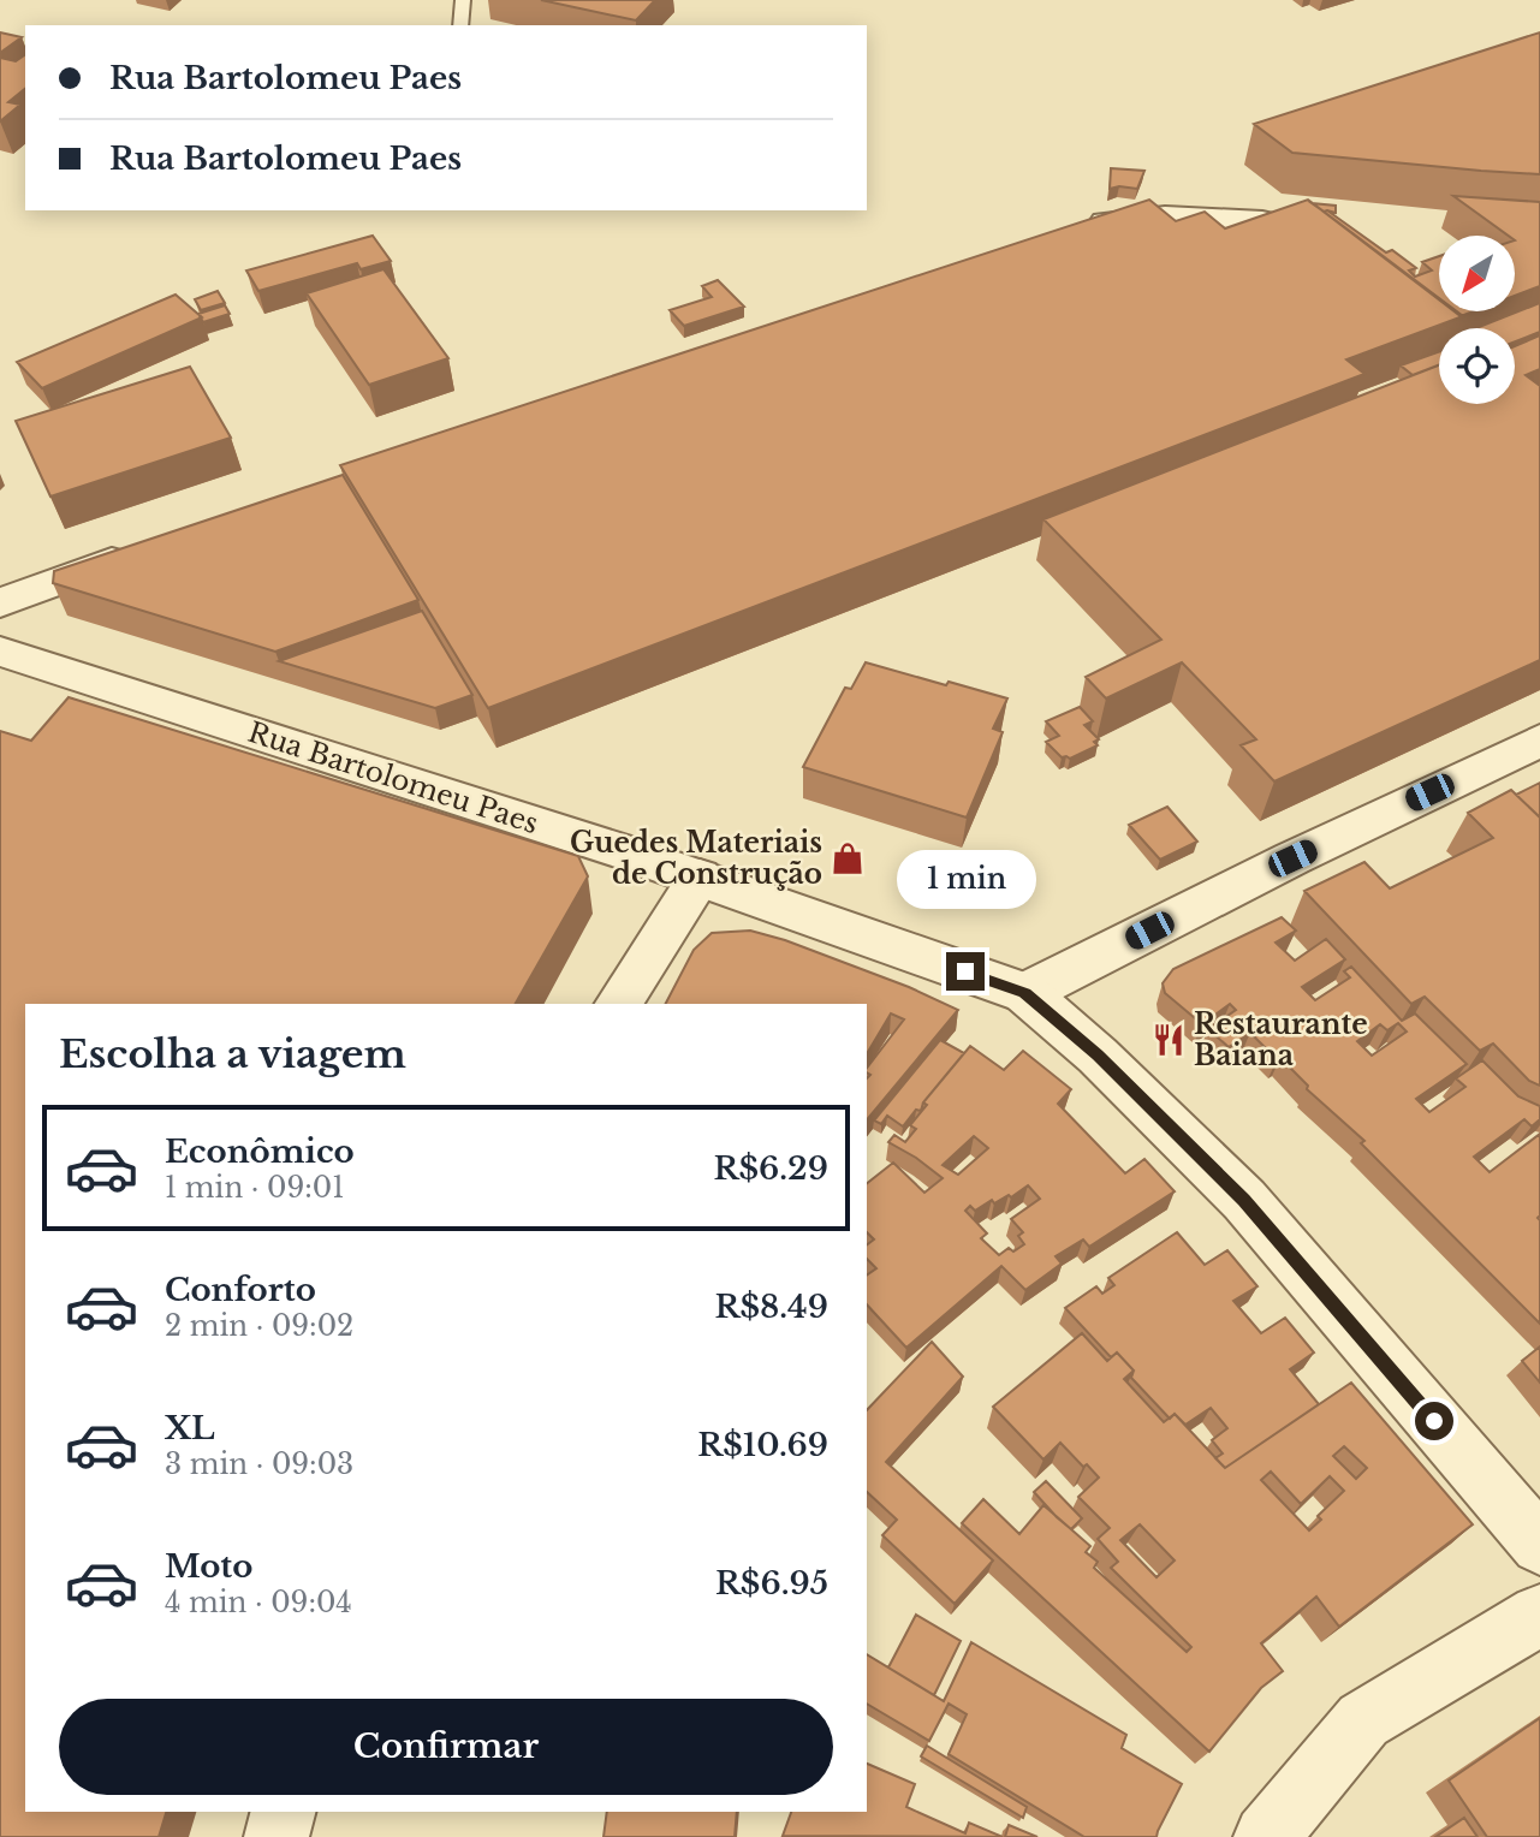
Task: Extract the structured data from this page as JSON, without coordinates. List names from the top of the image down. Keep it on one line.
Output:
{"streets":{"street":["Rua Bartolomeu Paes"]},"places":{"shop":["Guedes Materiais de Construção"],"restaurant":["Restaurante Baiana"]},"north":"bottom left","page":{"banner":["Rua Bartolomeu Paes","Rua Bartolomeu Paes"],"bubble":"1 min","heading":"Escolha a viagem","list":[{"name":"Econômico","note":"1 min · 09:01","value":"R$6.29"},{"name":"Conforto","note":"2 min · 09:02","value":"R$8.49"},{"name":"XL","note":"3 min · 09:03","value":"R$10.69"},{"name":"Moto","note":"4 min · 09:04","value":"R$6.95"}],"buttons":"Confirmar"}}
